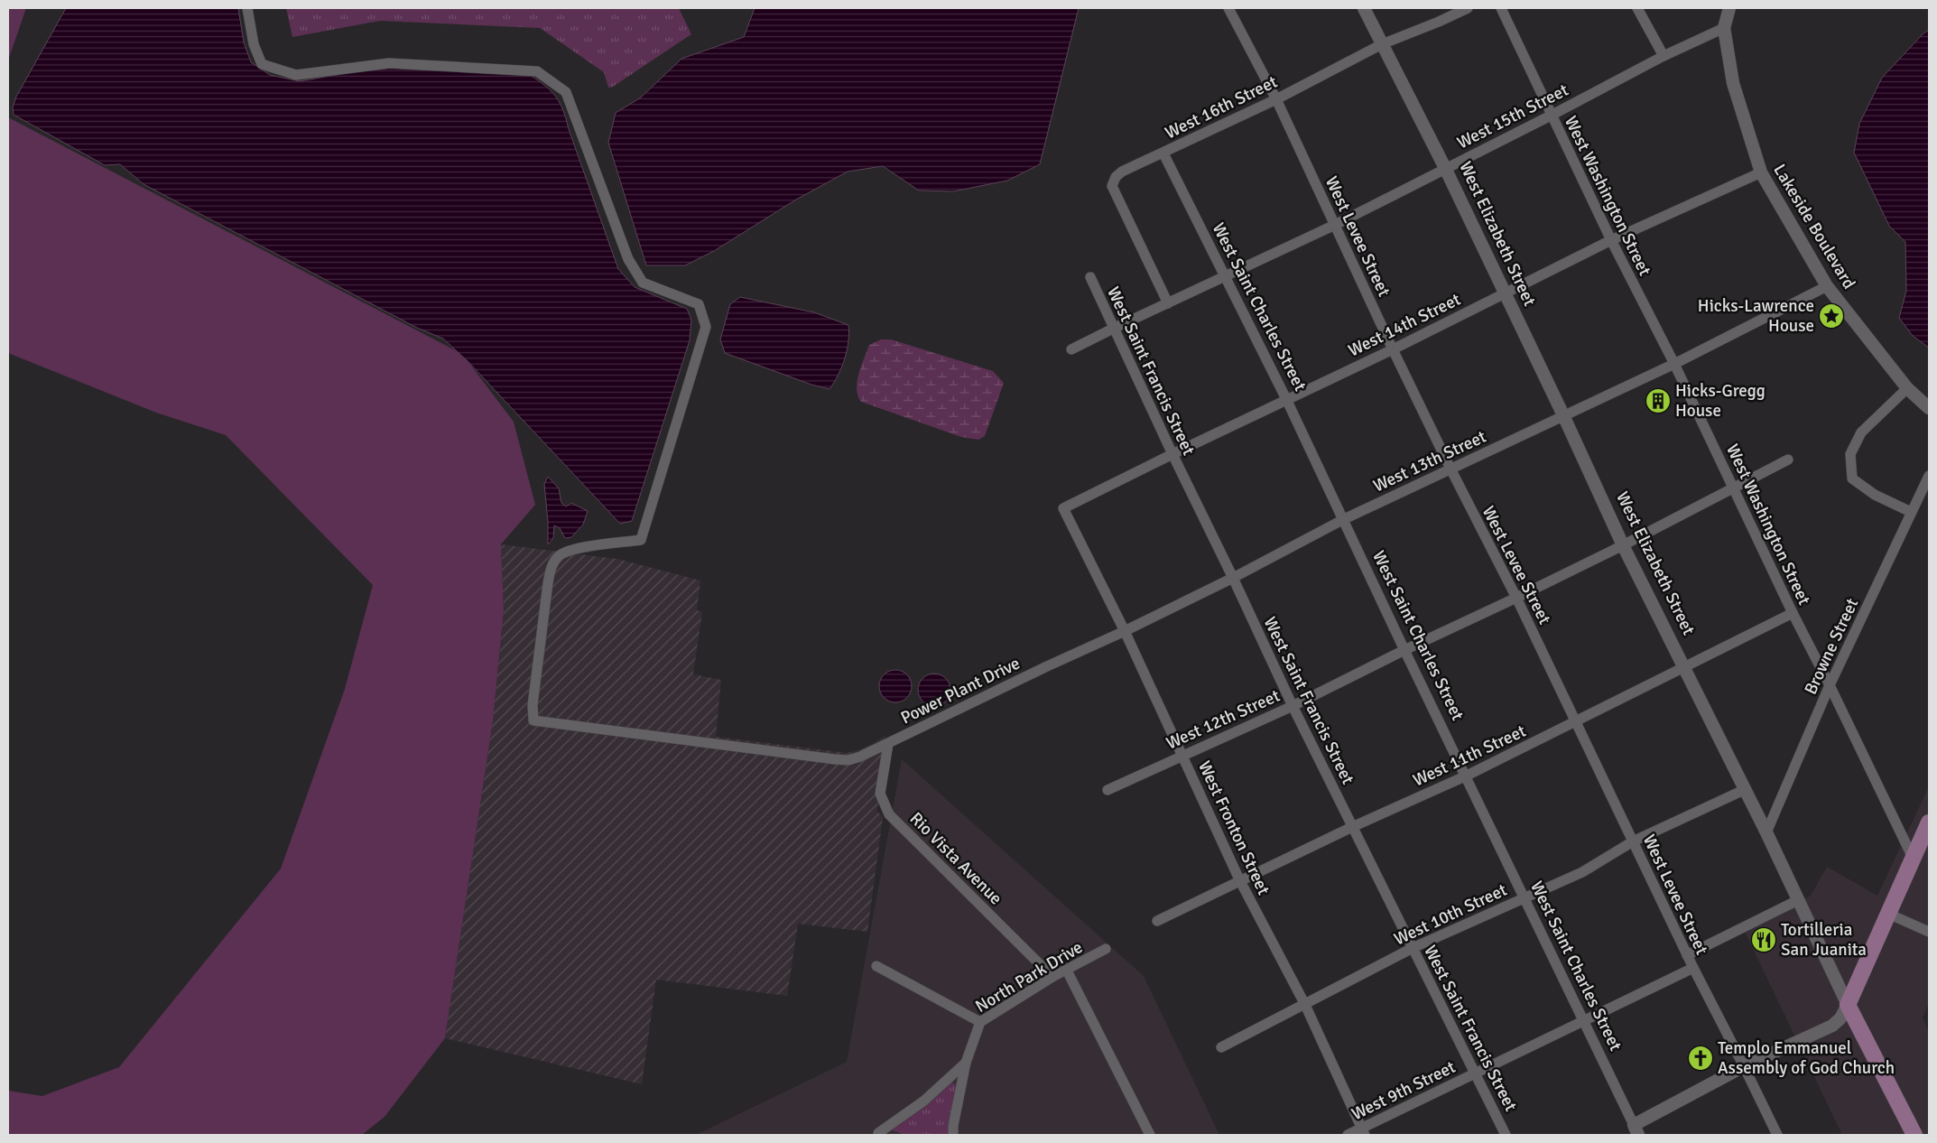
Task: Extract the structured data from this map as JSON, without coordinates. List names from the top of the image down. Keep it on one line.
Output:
{"streets":{"main road":["West Elizabeth Street"],"street":["West 16th Street","West 15th Street","West Washington Street","Lakeside Boulevard","West Levee Street","West Saint Charles Street","West 14th Street","West Saint Francis Street","West 13th Street","Browne Street","Power Plant Drive","West 12th Street","West 11th Street","West Fronton Street","Rio Vista Avenue","West 10th Street","North Park Drive","West 9th Street"]},"crossings":[["West 16th Street","West 15th Street"],["West 16th Street","West Elizabeth Street"],["West 16th Street","West Levee Street"],["West 16th Street","West Saint Charles Street"],["West 15th Street","West Washington Street"],["West 15th Street","Lakeside Boulevard"],["West 15th Street","West Elizabeth Street"],["West 15th Street","West Levee Street"],["West 15th Street","West Saint Charles Street"],["West 15th Street","West Saint Francis Street"],["West Washington Street","West 14th Street"],["West Washington Street","West 13th Street"],["West Washington Street","Browne Street"],["West Washington Street","West 12th Street"],["West Washington Street","West 11th Street"],["Lakeside Boulevard","West 14th Street"],["Lakeside Boulevard","West 13th Street"],["West Elizabeth Street","West 14th Street"],["West Elizabeth Street","West 13th Street"],["West Elizabeth Street","Browne Street"],["West Elizabeth Street","West 12th Street"],["West Elizabeth Street","West 11th Street"],["West Elizabeth Street","West 10th Street"],["West Levee Street","West 14th Street"],["West Levee Street","West 13th Street"],["West Levee Street","West 12th Street"],["West Levee Street","West 11th Street"],["West Levee Street","West 10th Street"],["West Levee Street","West 9th Street"],["West Saint Charles Street","West 14th Street"],["West Saint Charles Street","West 13th Street"],["West Saint Charles Street","West 12th Street"],["West Saint Charles Street","West 11th Street"],["West Saint Charles Street","West 10th Street"],["West Saint Charles Street","West 9th Street"],["West 14th Street","West Saint Francis Street"],["West 14th Street","West Fronton Street"],["West Saint Francis Street","West 13th Street"],["West Saint Francis Street","West 12th Street"],["West Saint Francis Street","West 11th Street"],["West Saint Francis Street","West 10th Street"],["West Saint Francis Street","West 9th Street"],["West 13th Street","Power Plant Drive"],["West 13th Street","West Fronton Street"],["Power Plant Drive","Rio Vista Avenue"],["West 12th Street","West Fronton Street"],["West 11th Street","West Fronton Street"],["West Fronton Street","West 10th Street"],["West Fronton Street","West 9th Street"],["Rio Vista Avenue","North Park Drive"]],"places":{"place":["Hicks-Lawrence House"],"building":["Hicks-Gregg House"],"restaurant":["Tortilleria San Juanita"],"church":["Templo Emmanuel Assembly of God Church"]}}
